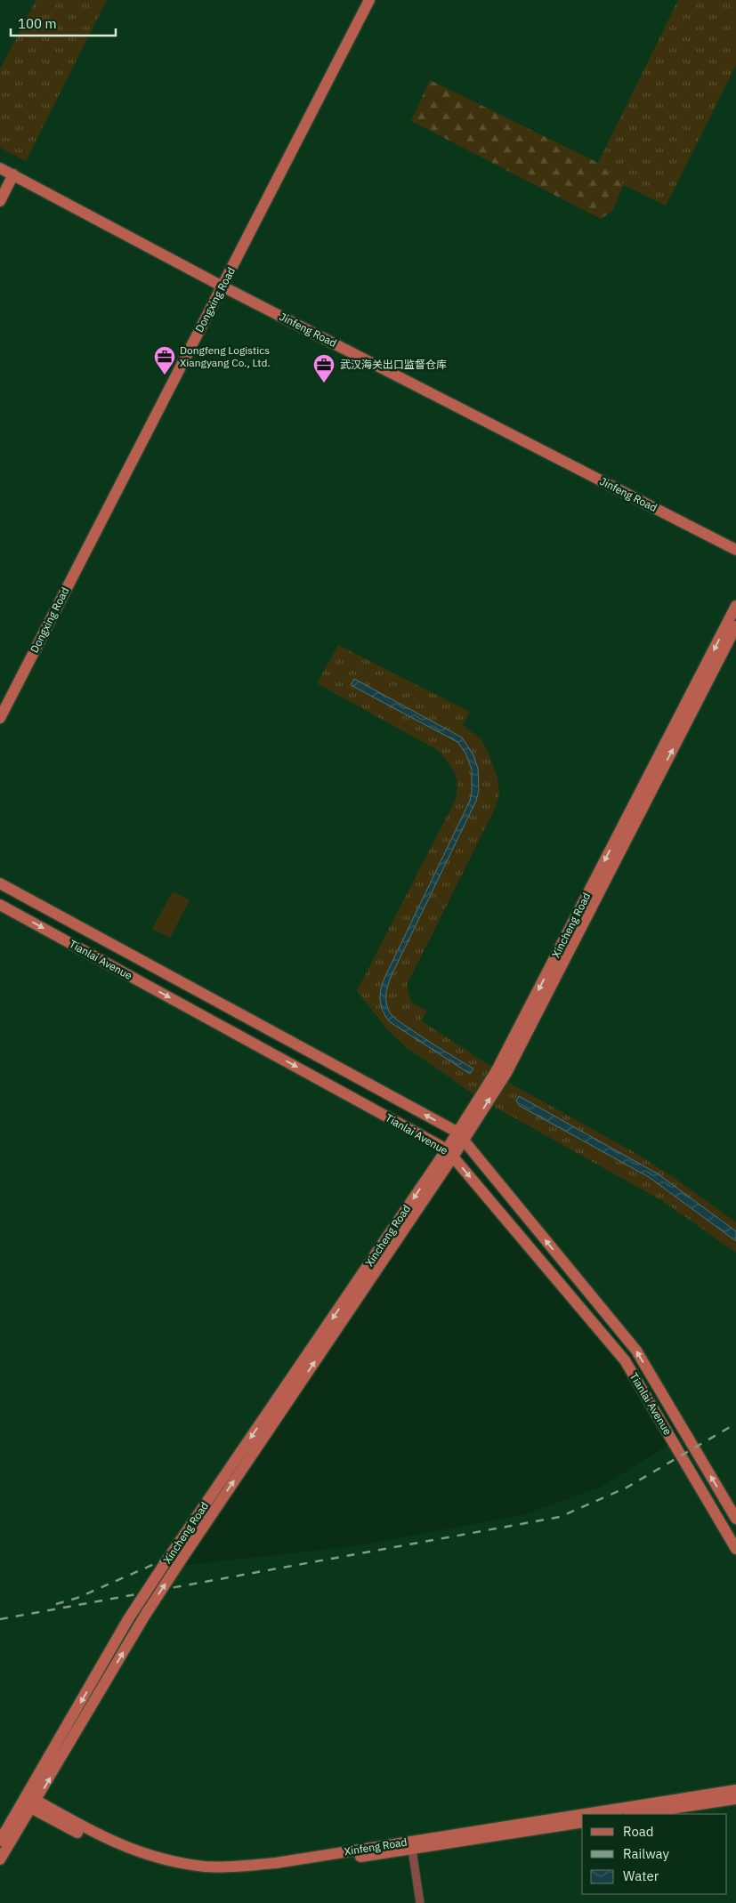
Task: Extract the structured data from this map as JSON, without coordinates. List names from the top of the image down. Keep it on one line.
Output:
{"streets":{"street":["Dongxing Road","Jinfeng Road","Xincheng Road","Tianlai Avenue","Xinfeng Road"]},"crossings":[["Dongxing Road","Jinfeng Road"],["Xincheng Road","Tianlai Avenue"],["Xincheng Road","Xinfeng Road"]],"places":{"office":["Dongfeng Logistics Xiangyang Co., Ltd.","武汉海关出口监督仓库"]},"legend":["Road","Railway","Water"],"scale_bar":"100 m"}
